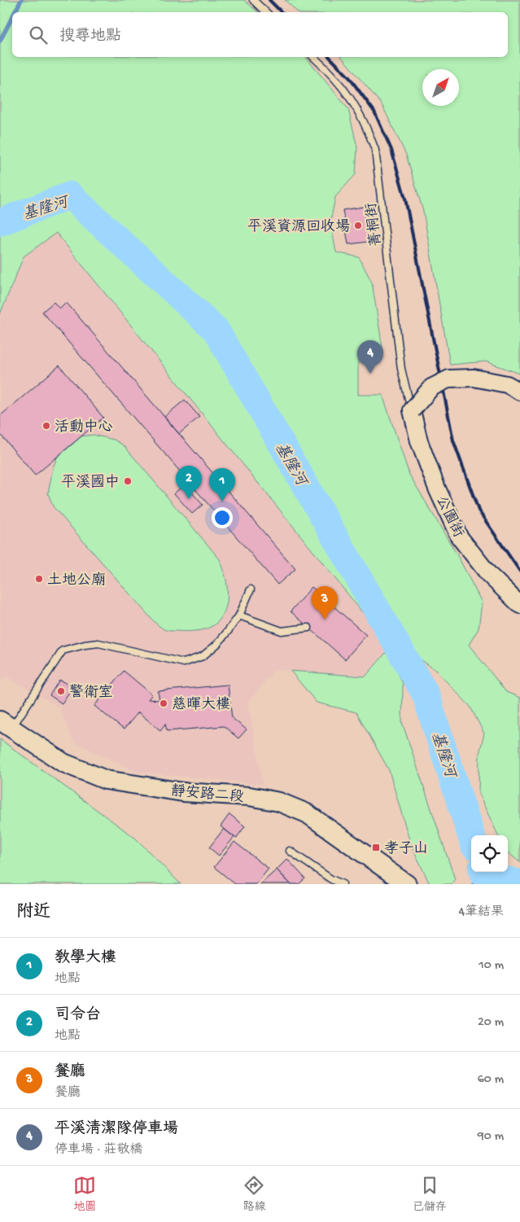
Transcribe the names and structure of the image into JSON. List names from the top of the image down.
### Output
{
  "streets": {
    "main road": ["靜安路二段"],
    "street": ["公園街"],
    "lane": ["菁桐街"]
  },
  "crossings": [
    ["菁桐街", "公園街"]
  ],
  "water": ["基隆河"],
  "places": {
    "other": [
      "平溪資源回收場",
      "活動中心",
      "平溪國中",
      "土地公廟",
      "警衛室",
      "慈暉大樓"
    ],
    "transit": ["孝子山"]
  },
  "north": "top right",
  "page": {
    "search": "搜尋地點",
    "pins": [
      "4",
      "2",
      "1",
      "3"
    ],
    "heading": ["附近", "4筆結果"],
    "list": [
      {
        "mark": "1",
        "name": "教學大樓",
        "note": "地點",
        "value": "10 m"
      },
      {
        "mark": "2",
        "name": "司令台",
        "note": "地點",
        "value": "20 m"
      },
      {
        "mark": "3",
        "name": "餐廳",
        "note": "餐廳",
        "value": "60 m"
      },
      {
        "mark": "4",
        "name": "平溪清潔隊停車場",
        "note": "停車場 · 莊敬橋",
        "value": "90 m"
      }
    ],
    "nav": ["地圖", "路線", "已儲存"]
  }
}
